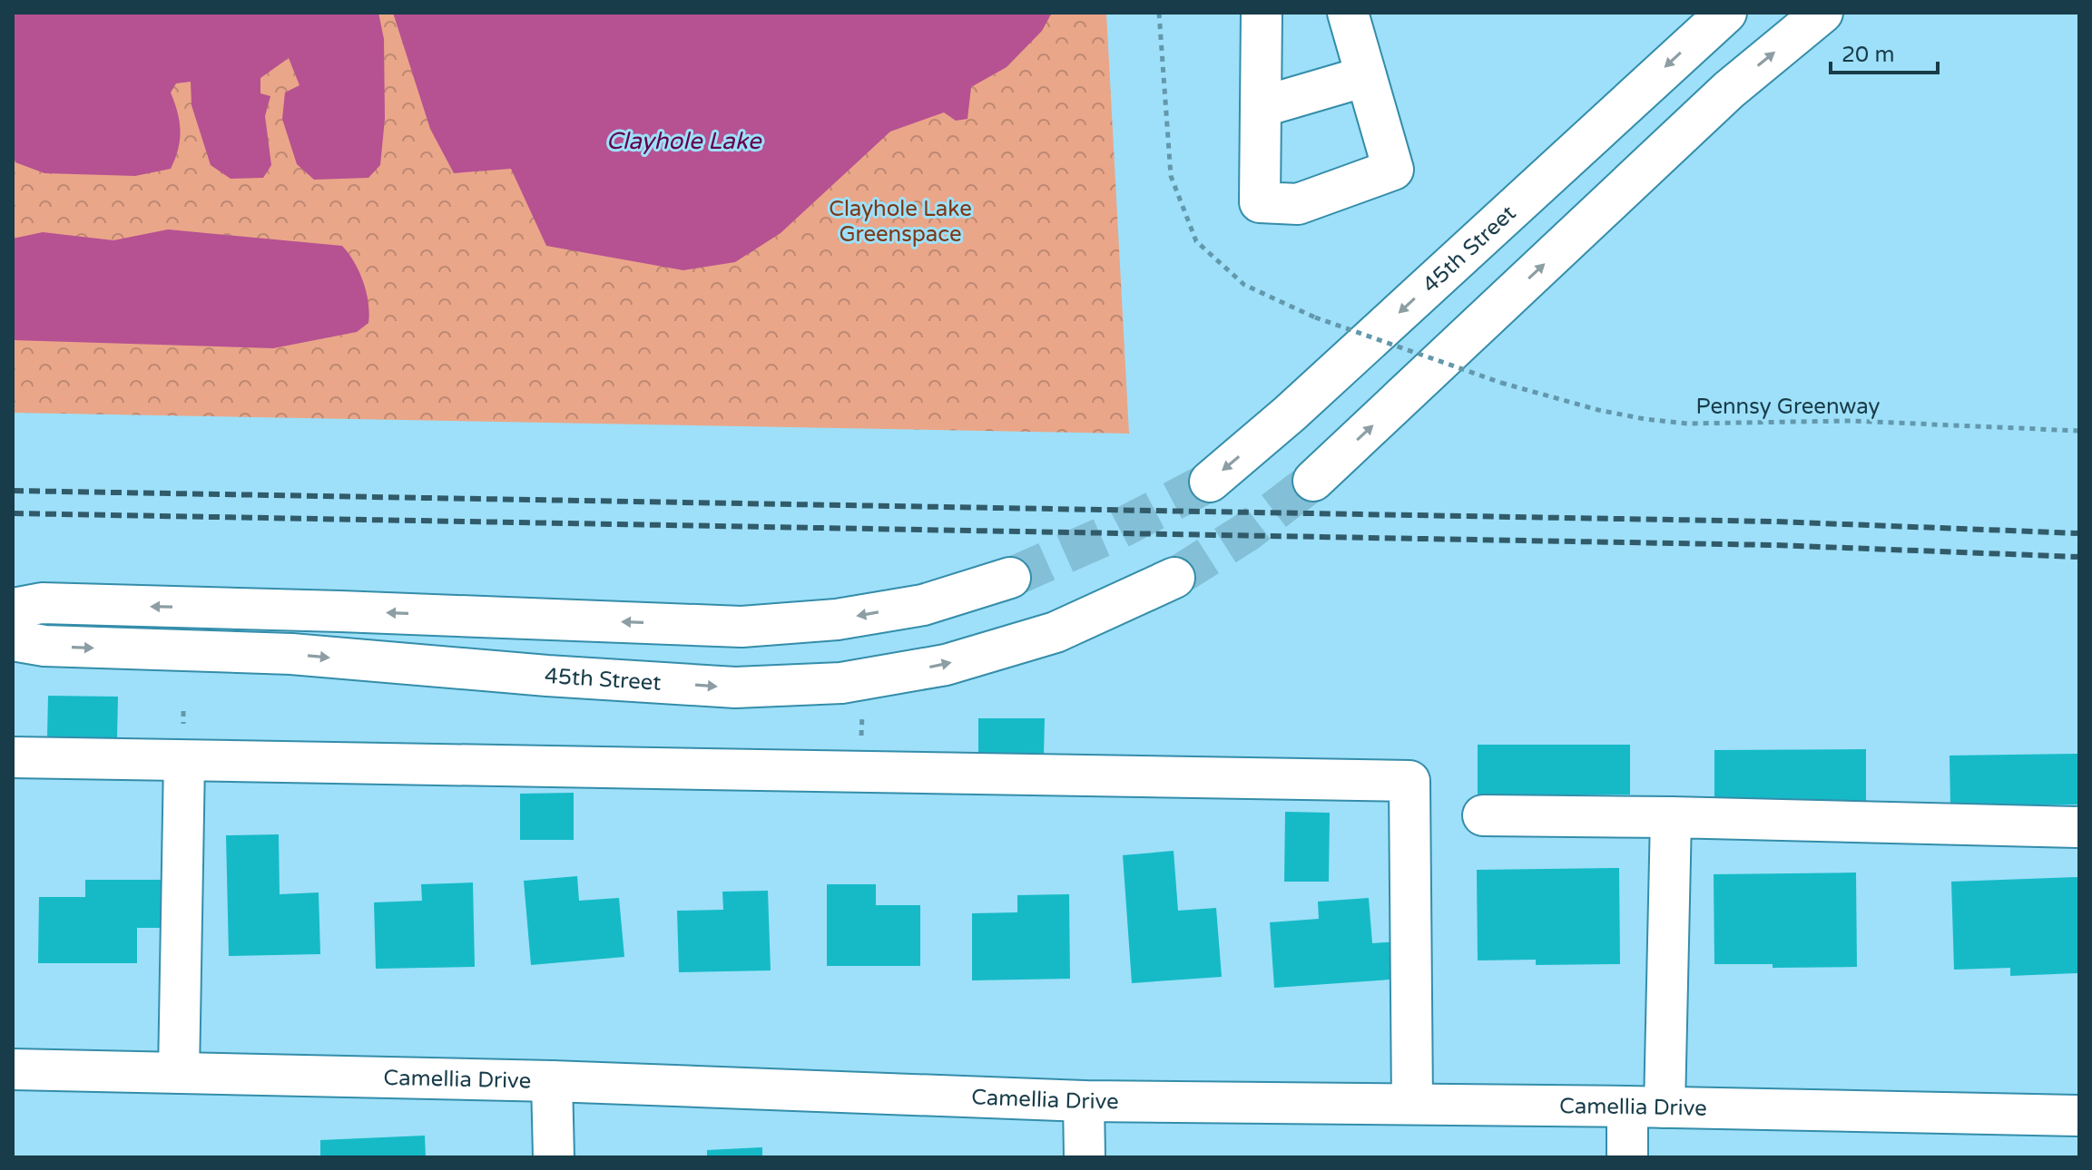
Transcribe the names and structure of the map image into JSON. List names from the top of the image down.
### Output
{
  "streets": {
    "main road": ["45th Street", "Camellia Drive"],
    "path": ["Pennsy Greenway"]
  },
  "water": ["Clayhole Lake"],
  "parks": ["Clayhole Lake Greenspace"],
  "scale_bar": "20 m"
}
